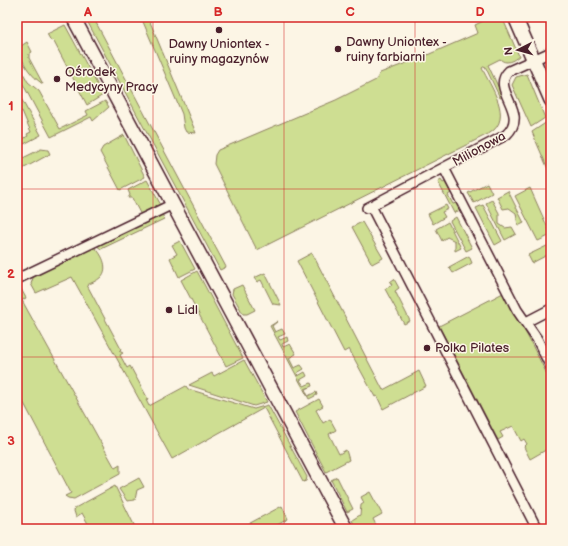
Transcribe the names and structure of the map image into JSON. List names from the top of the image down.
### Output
{
  "streets": {
    "street": ["Milionowa"]
  },
  "places": [
    "Dawny Uniontex - ruiny magazynów",
    "Dawny Uniontex - ruiny farbiarni",
    "Ośrodek Medycyny Pracy",
    "Lidl",
    "Polka Pilates"
  ],
  "north": "left",
  "grid": {
    "columns": [
      "A",
      "B",
      "C",
      "D"
    ],
    "rows": ["1", "2", "3"]
  }
}
